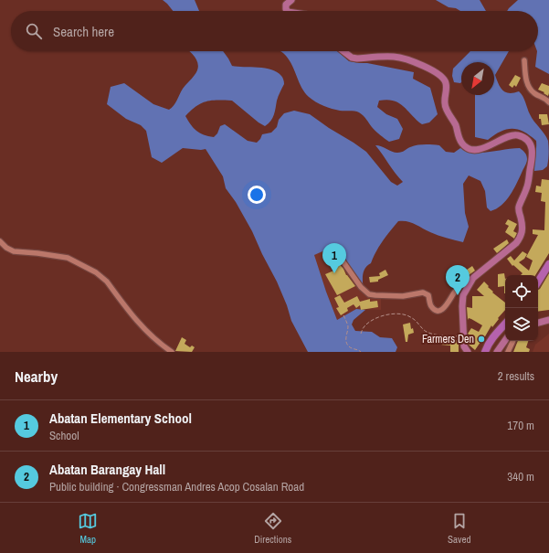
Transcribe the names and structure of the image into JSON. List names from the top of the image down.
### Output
{
  "places": ["Farmers Den"],
  "north": "bottom left",
  "page": {
    "search": "Search here",
    "pins": ["1", "2"],
    "heading": ["Nearby", "2 results"],
    "list": [
      {
        "mark": "1",
        "name": "Abatan Elementary School",
        "note": "School",
        "value": "170 m"
      },
      {
        "mark": "2",
        "name": "Abatan Barangay Hall",
        "note": "Public building · Congressman Andres Acop Cosalan Road",
        "value": "340 m"
      }
    ],
    "nav": ["Map", "Directions", "Saved"]
  }
}
